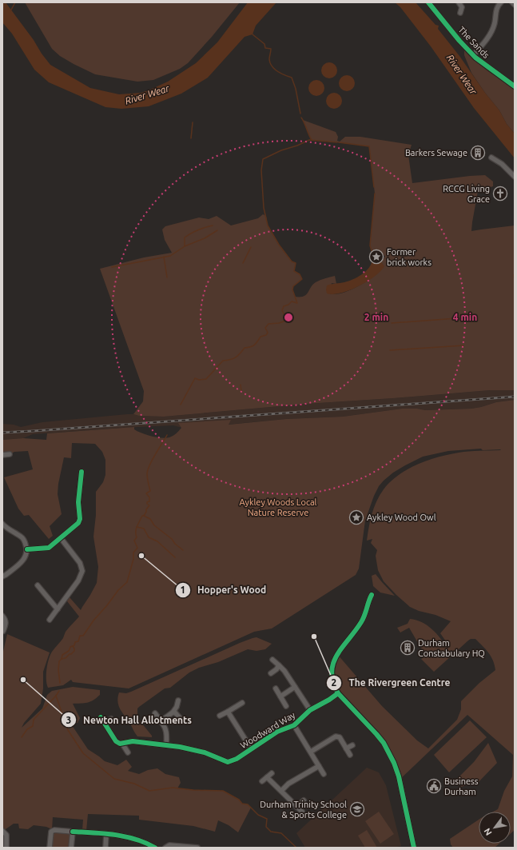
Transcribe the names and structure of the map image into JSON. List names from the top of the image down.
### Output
{
  "streets": {
    "street": ["The Sands", "Woodward Way"]
  },
  "water": ["River Wear"],
  "parks": ["Aykley Woods Local Nature Reserve"],
  "places": {
    "building": ["Barkers Sewage", "Durham Constabulary HQ"],
    "church": ["RCCG Living Grace"],
    "place": ["Former brick works", "Aykley Wood Owl"],
    "other": ["Hopper's Wood", "The Rivergreen Centre", "Newton Hall Allotments"],
    "public building": ["Business Durham"],
    "school or university": ["Durham Trinity School & Sports College"]
  },
  "north": "bottom left",
  "rings": ["2 min", "4 min"]
}
